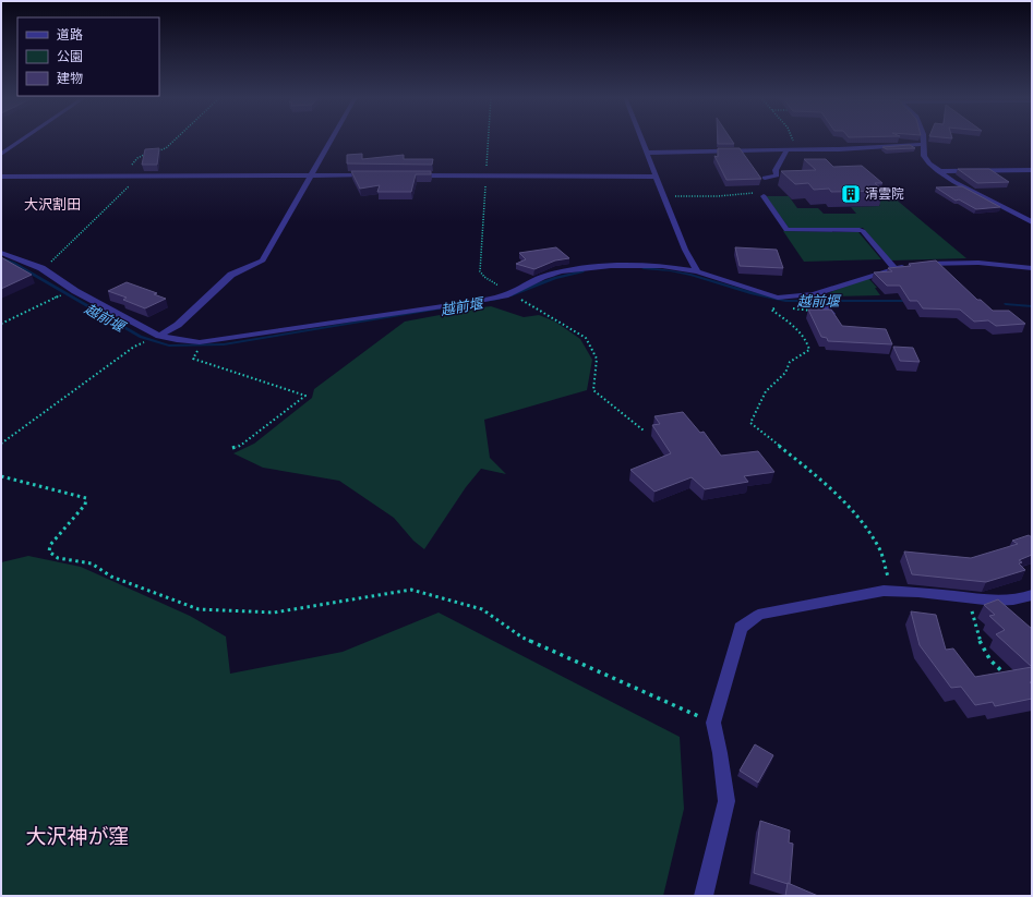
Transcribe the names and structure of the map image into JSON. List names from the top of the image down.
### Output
{
  "districts": ["大沢割田", "大沢神が窪"],
  "water": ["越前堰"],
  "places": {
    "building": ["清雲院"]
  },
  "legend": ["道路", "公園", "建物"]
}
